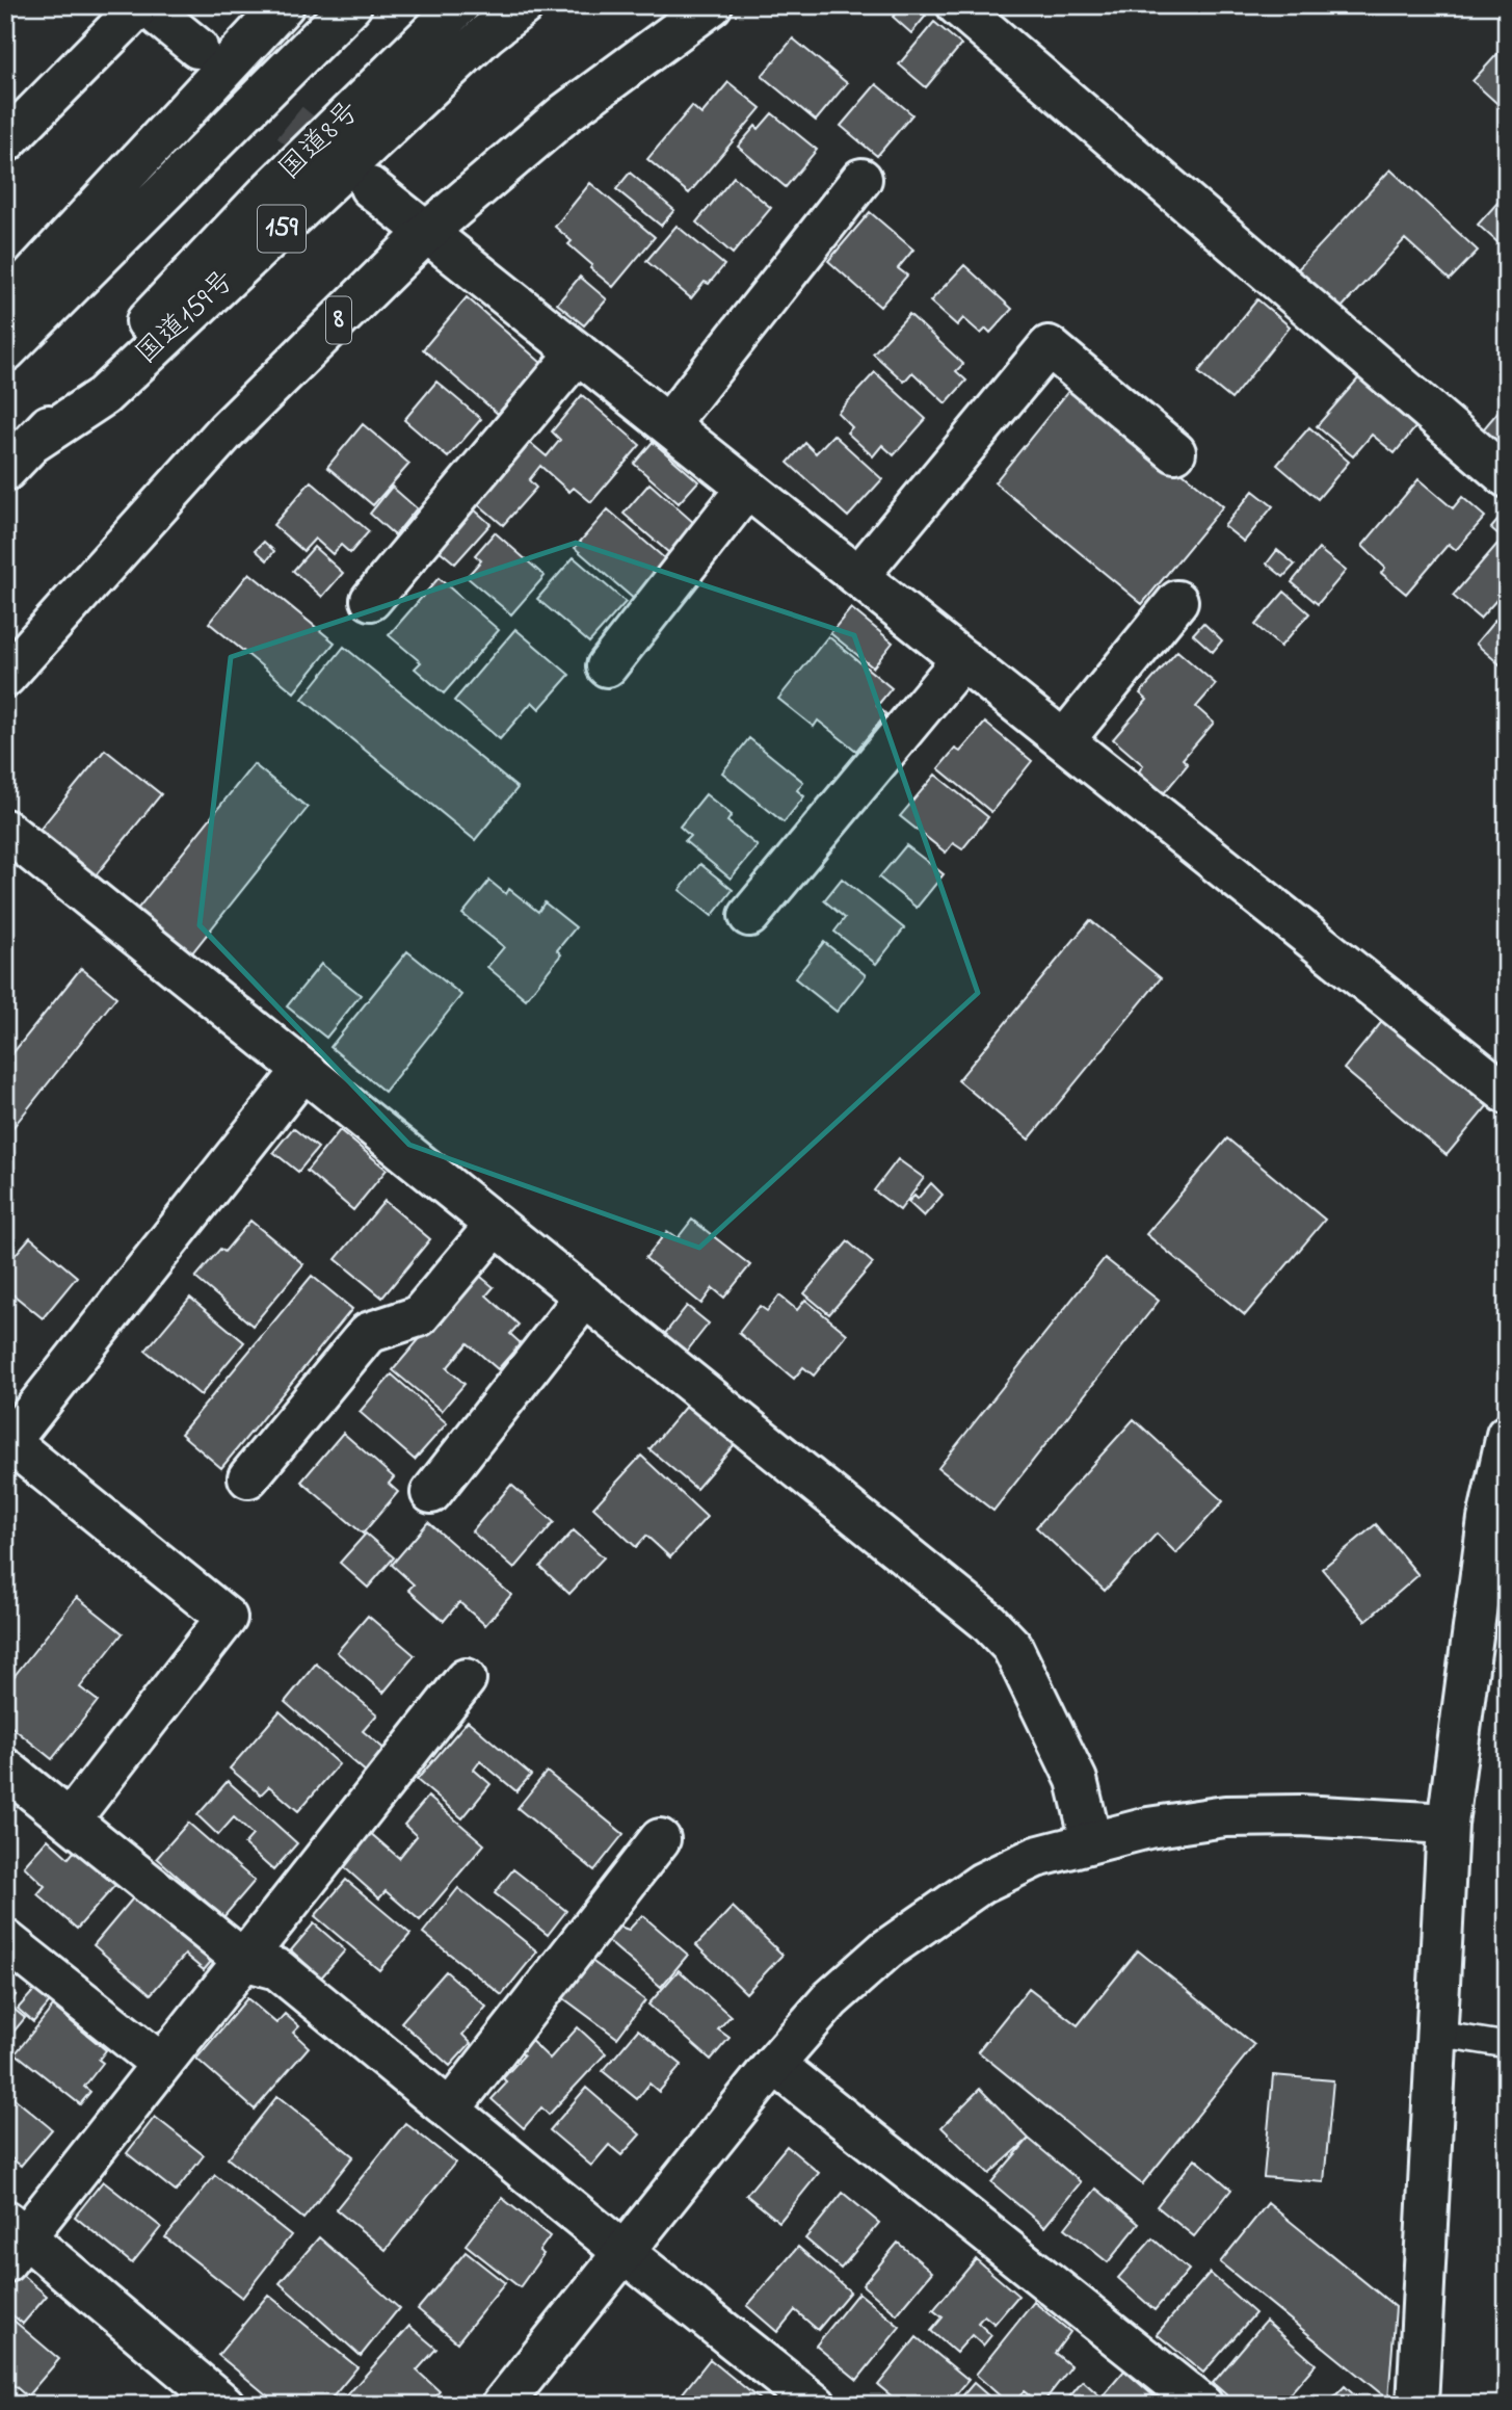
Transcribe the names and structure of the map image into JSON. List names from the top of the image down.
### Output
{
  "streets": {
    "main road": [
      "国道8号",
      "159",
      "国道159号",
      "8"
    ]
  },
  "crossings": [
    ["国道8号", "国道159号"]
  ]
}
